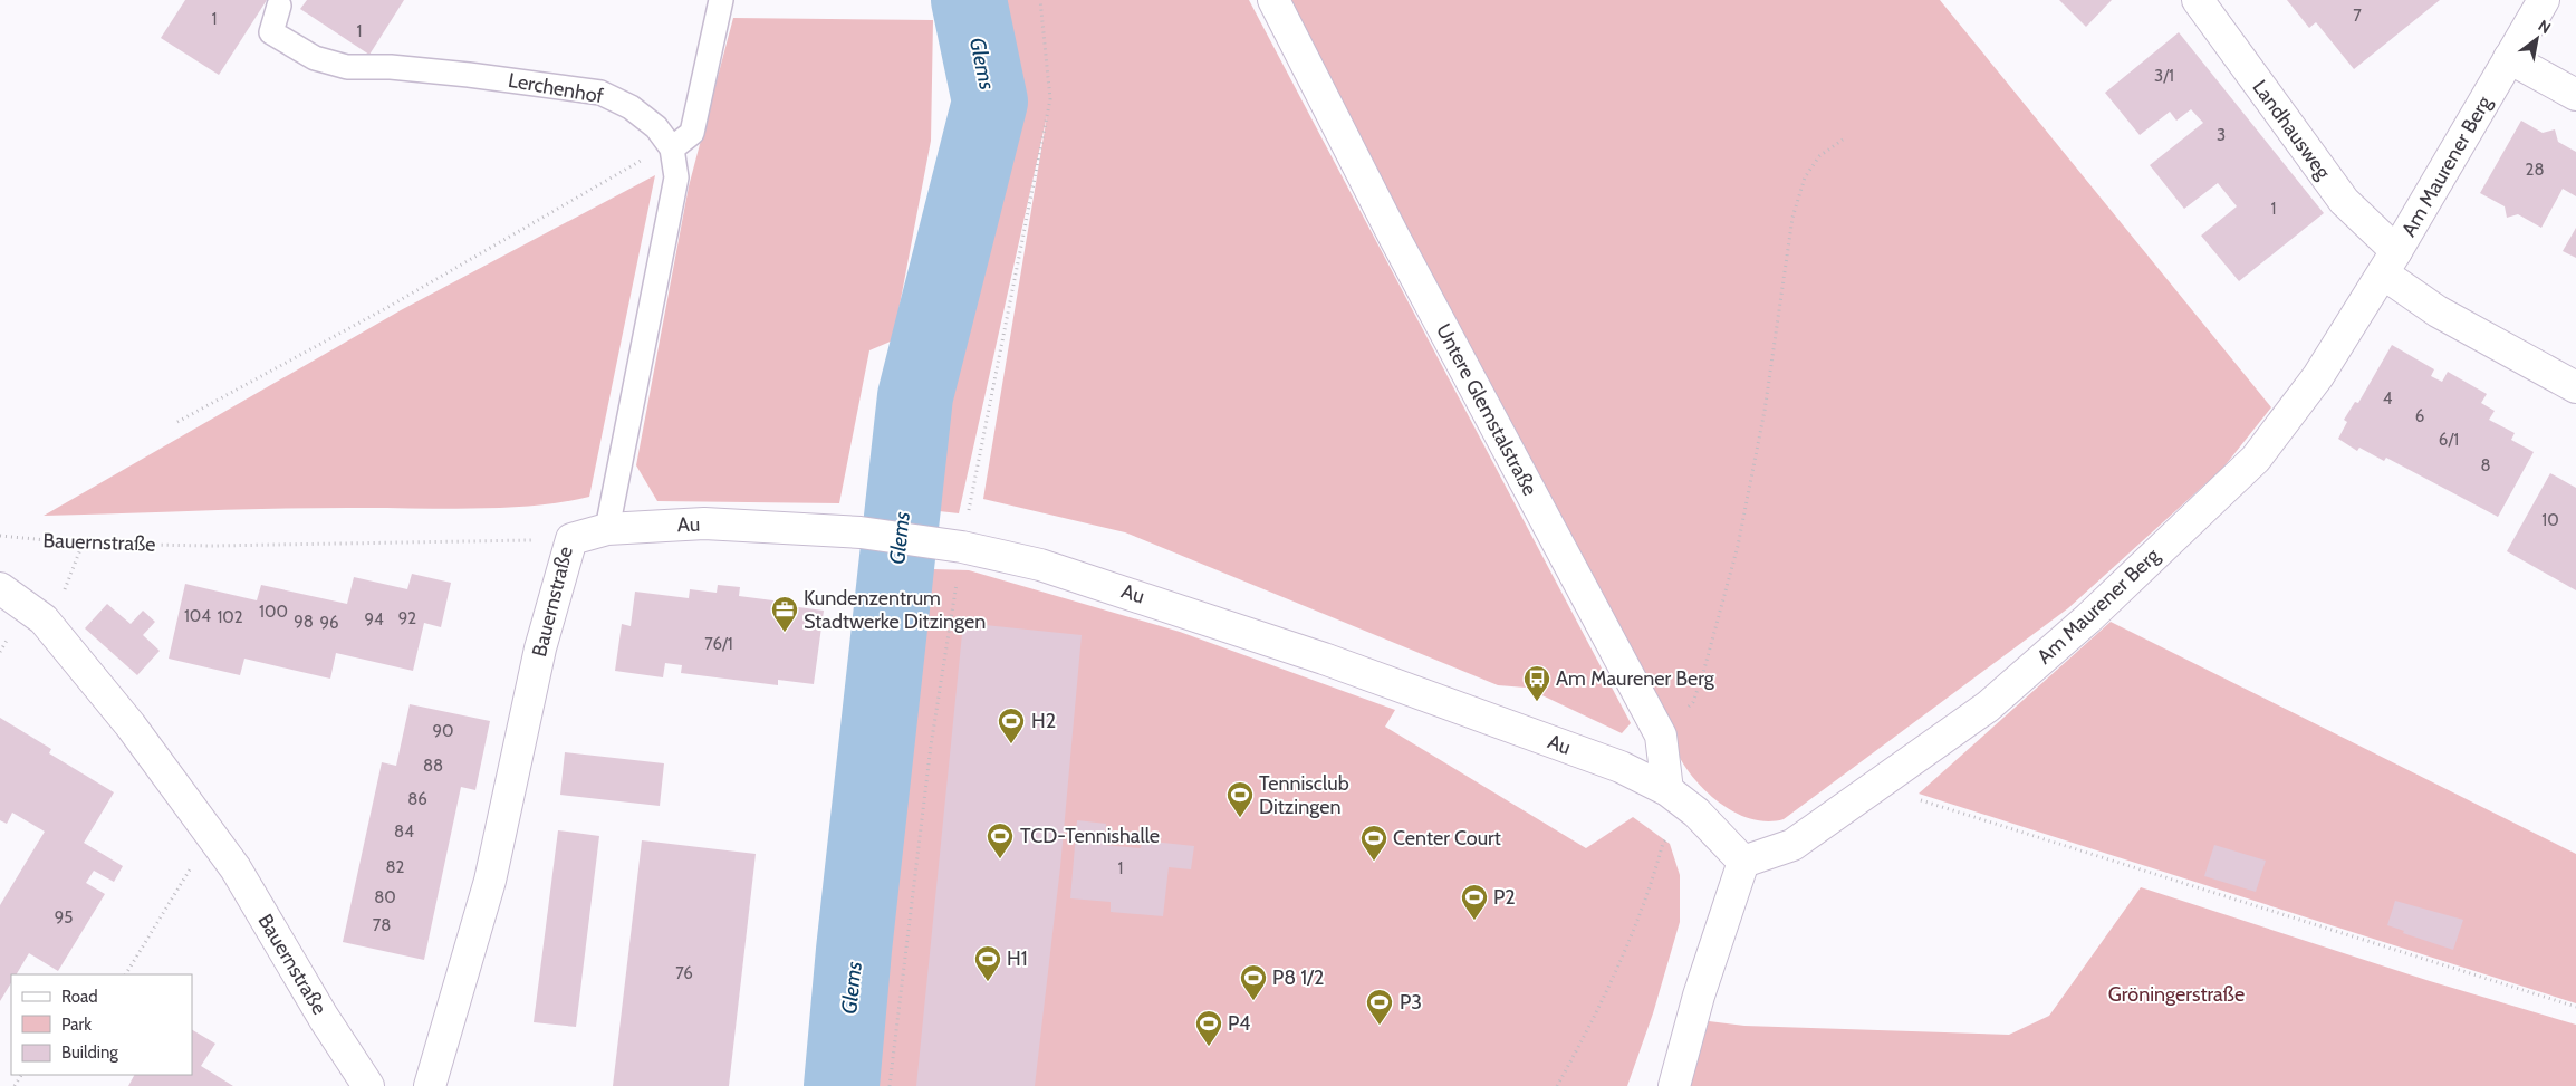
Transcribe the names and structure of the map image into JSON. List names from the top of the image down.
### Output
{
  "streets": {
    "street": [
      "Landhausweg",
      "Am Maurener Berg",
      "Untere Glemstalstraße",
      "Au",
      "Bauernstraße"
    ],
    "lane": ["Lerchenhof"]
  },
  "crossings": [
    ["Lerchenhof", "Au"],
    ["Landhausweg", "Am Maurener Berg"],
    ["Untere Glemstalstraße", "Au"],
    ["Au", "Bauernstraße"]
  ],
  "water": ["Glems"],
  "parks": ["Gröningerstraße"],
  "places": {
    "office": ["Kundenzentrum Stadtwerke Ditzingen"],
    "bus stop": ["Am Maurener Berg"],
    "sports": [
      "H2",
      "Tennisclub Ditzingen",
      "TCD-Tennishalle",
      "Center Court",
      "P2",
      "H1",
      "P8 1/2",
      "P3",
      "P4"
    ]
  },
  "house_numbers": [
    "7",
    "1",
    "1",
    "3/1",
    "3",
    "28",
    "1",
    "4",
    "6",
    "6/1",
    "8",
    "10",
    "100",
    "104",
    "102",
    "92",
    "94",
    "98",
    "96",
    "76/1",
    "90",
    "88",
    "86",
    "84",
    "82",
    "1",
    "80",
    "95",
    "78",
    "76"
  ],
  "legend": ["Road", "Park", "Building"],
  "north": "top right"
}
